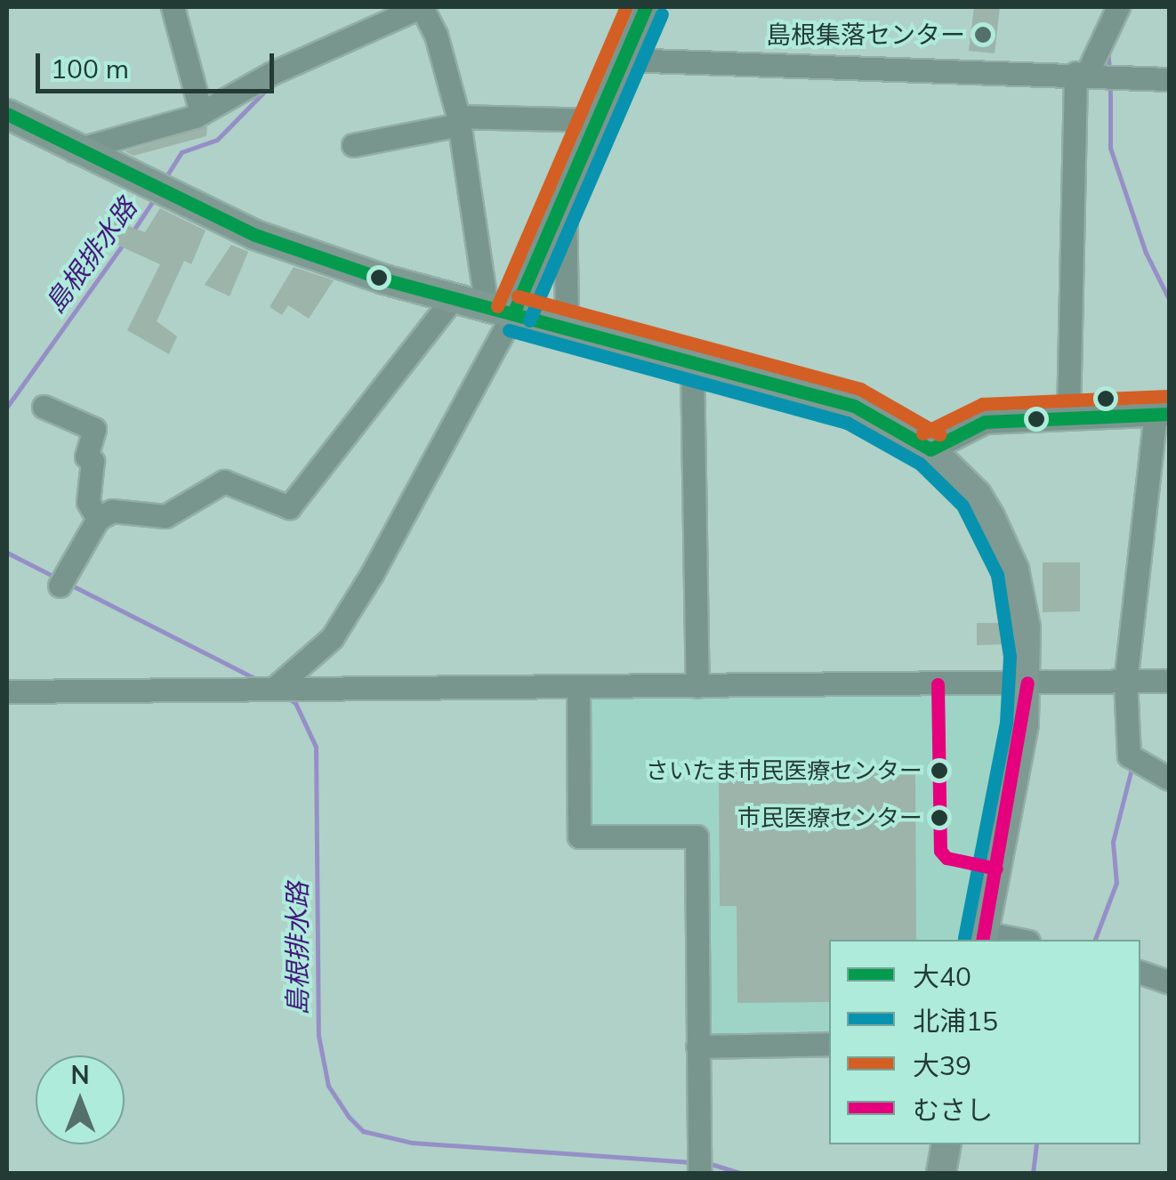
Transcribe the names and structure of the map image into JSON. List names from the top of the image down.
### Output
{
  "water": ["島根排水路"],
  "places": ["島根集落センター", "さいたま市民医療センター", "市民医療センター"],
  "lines": [
    "transit line 大40",
    "transit line 大39",
    "transit line 北浦15",
    "transit line むさし"
  ],
  "legend": [
    "大40",
    "北浦15",
    "大39",
    "むさし"
  ],
  "scale_bar": "100 m",
  "north": "top"
}
